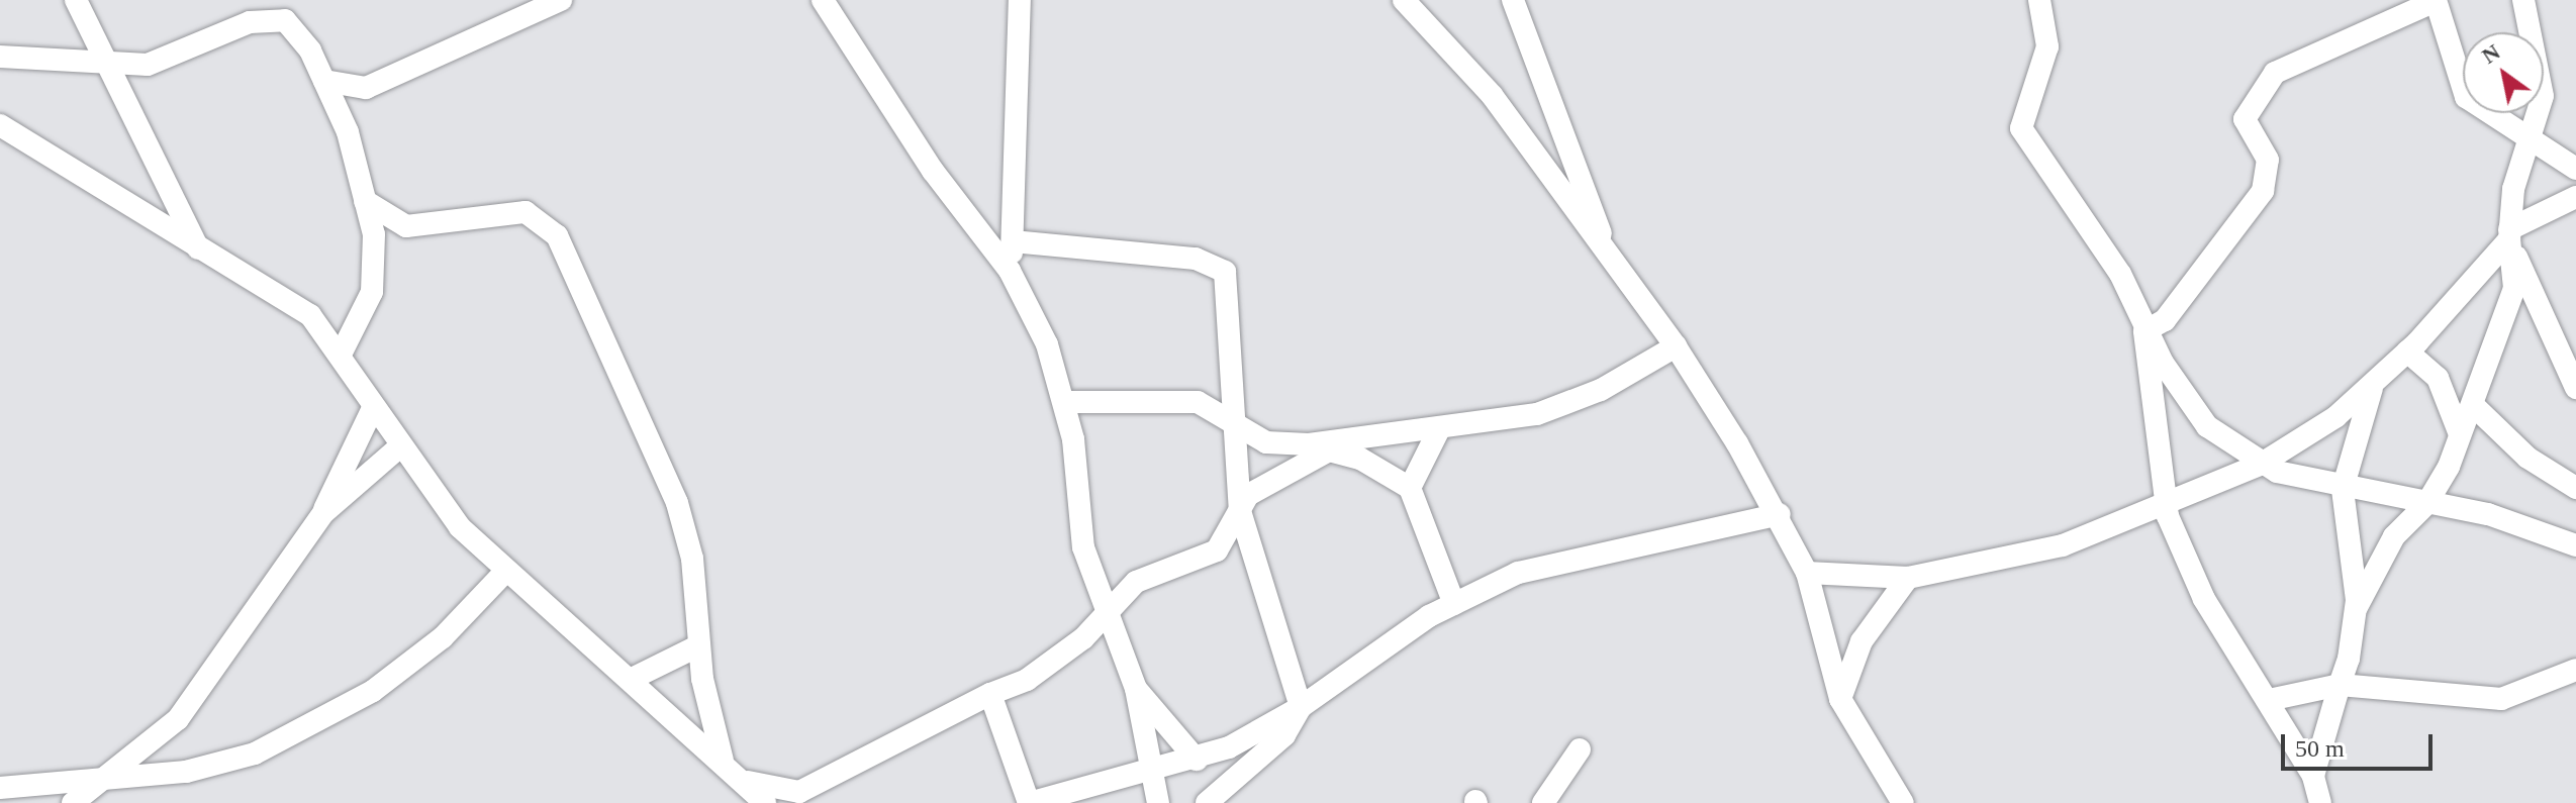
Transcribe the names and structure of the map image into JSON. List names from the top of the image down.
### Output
{
  "scale_bar": "50 m",
  "north": "top left"
}
